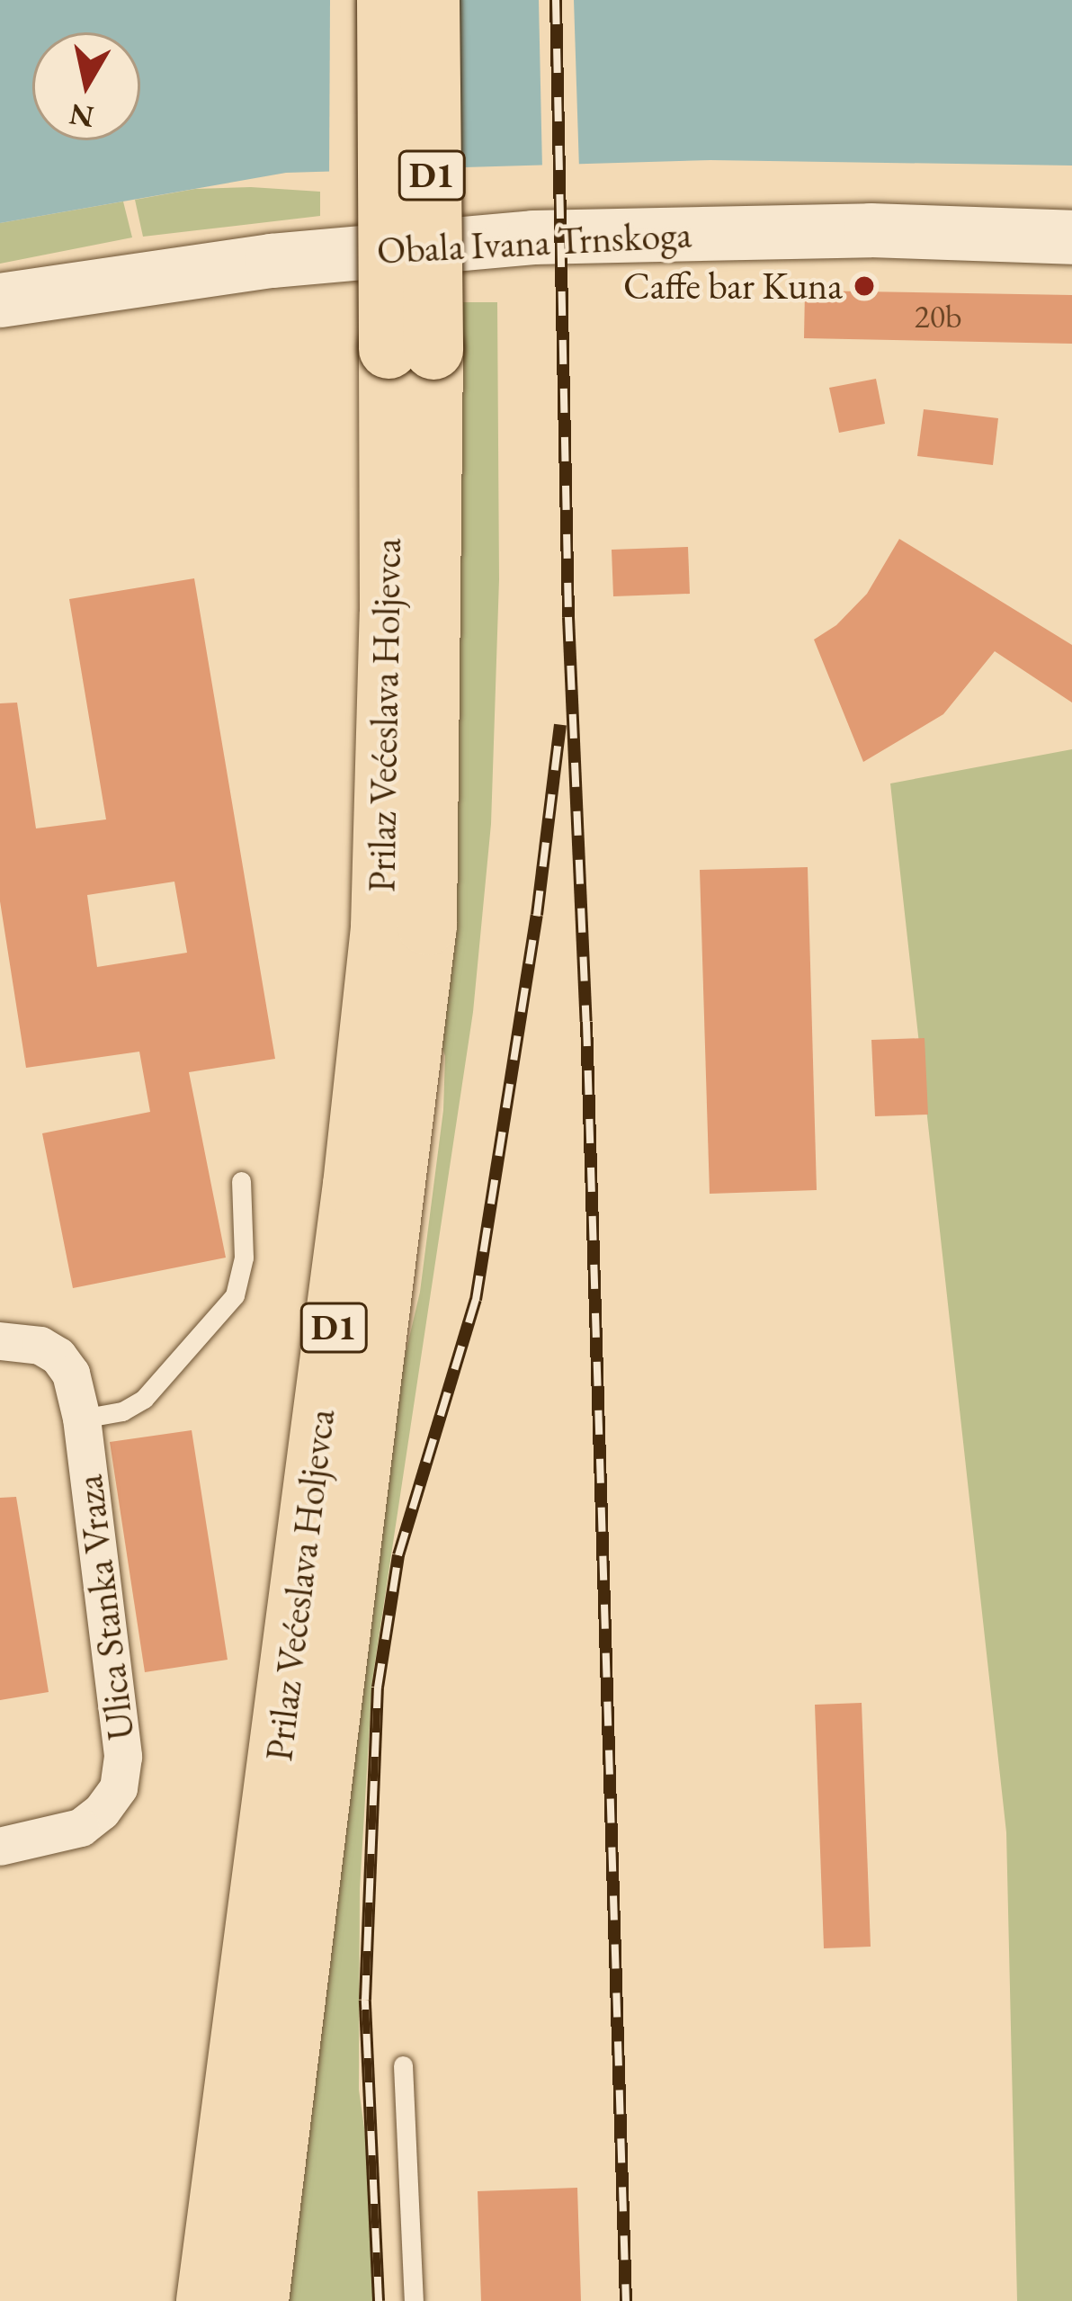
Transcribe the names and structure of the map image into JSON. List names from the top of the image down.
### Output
{
  "streets": {
    "highway": ["D1", "Prilaz Većeslava Holjevca"],
    "street": ["Obala Ivana Trnskoga", "Ulica Stanka Vraza"]
  },
  "crossings": [
    ["D1", "Prilaz Većeslava Holjevca"]
  ],
  "places": ["Caffe bar Kuna"],
  "house_numbers": ["20b"],
  "north": "bottom"
}
